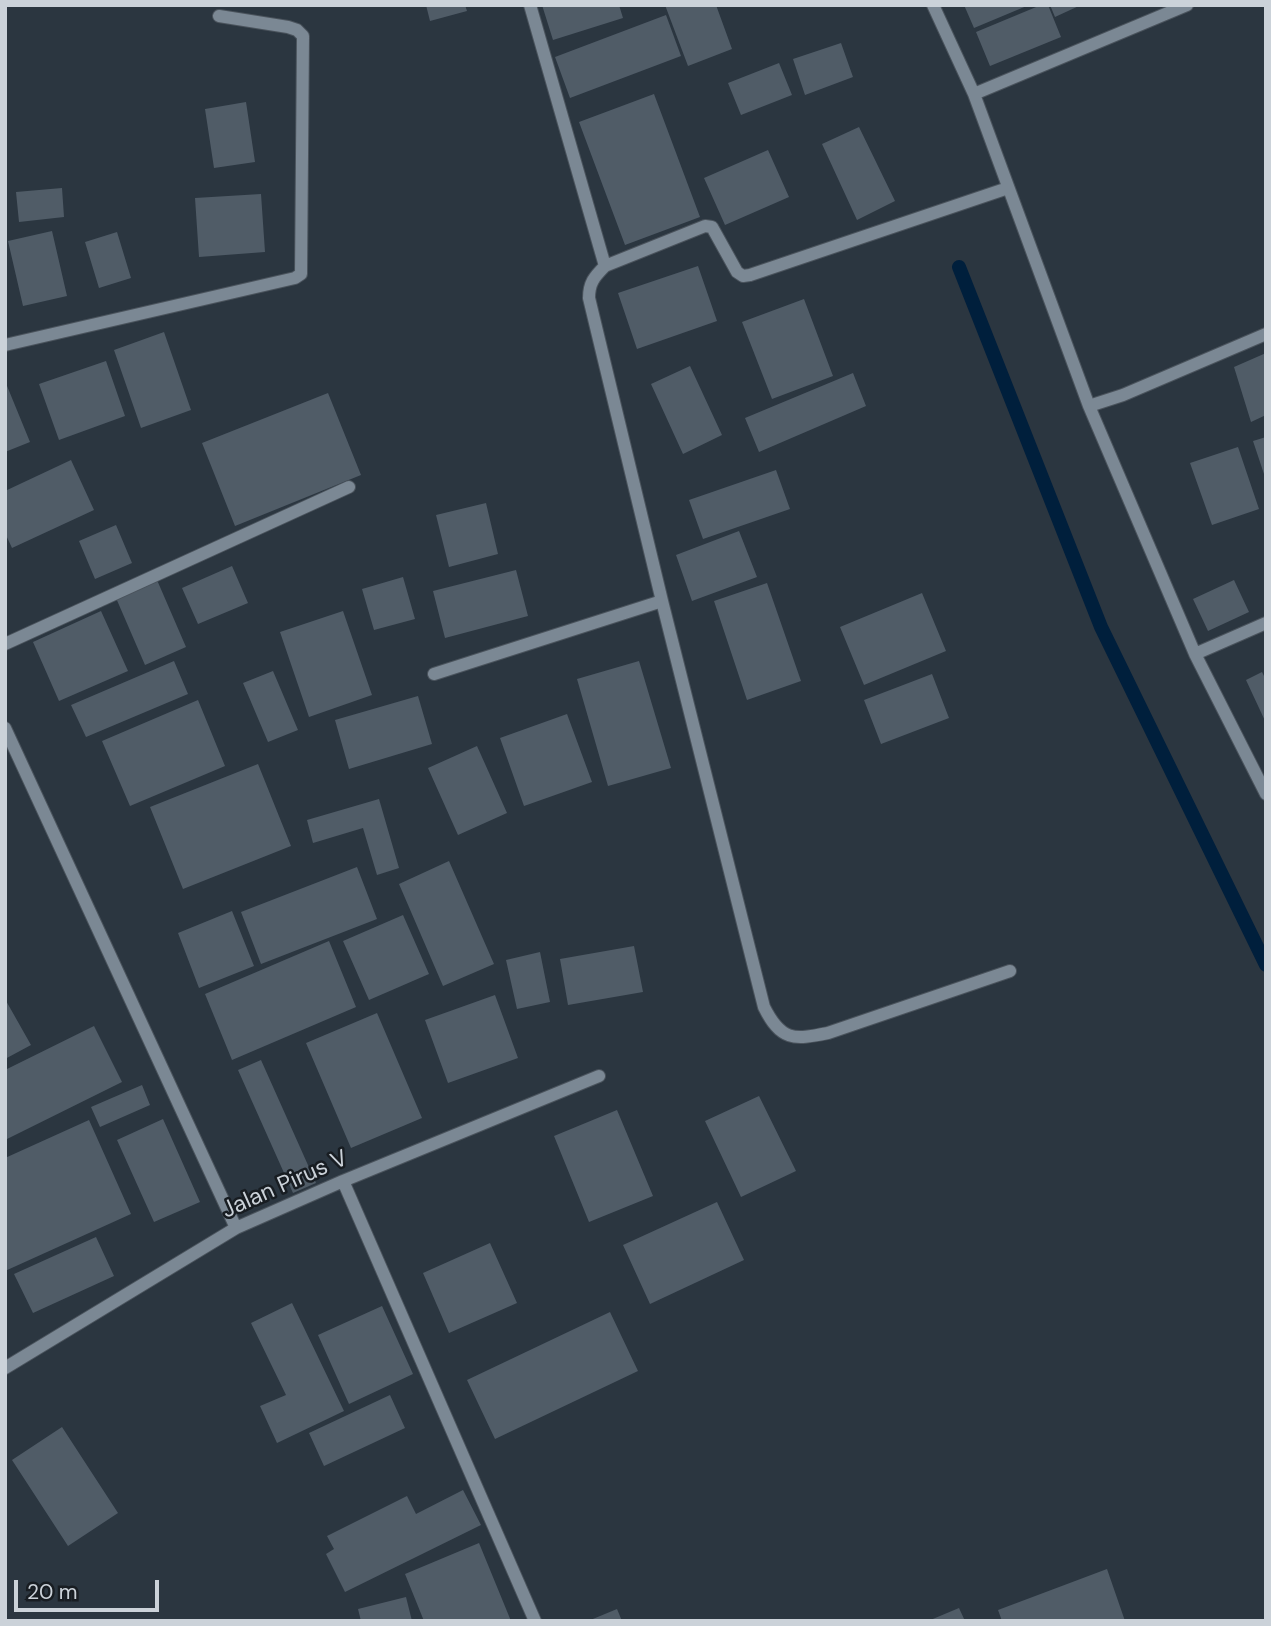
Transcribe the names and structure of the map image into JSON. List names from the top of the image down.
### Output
{
  "streets": {
    "street": ["Jalan Pirus V"]
  },
  "scale_bar": "20 m"
}
